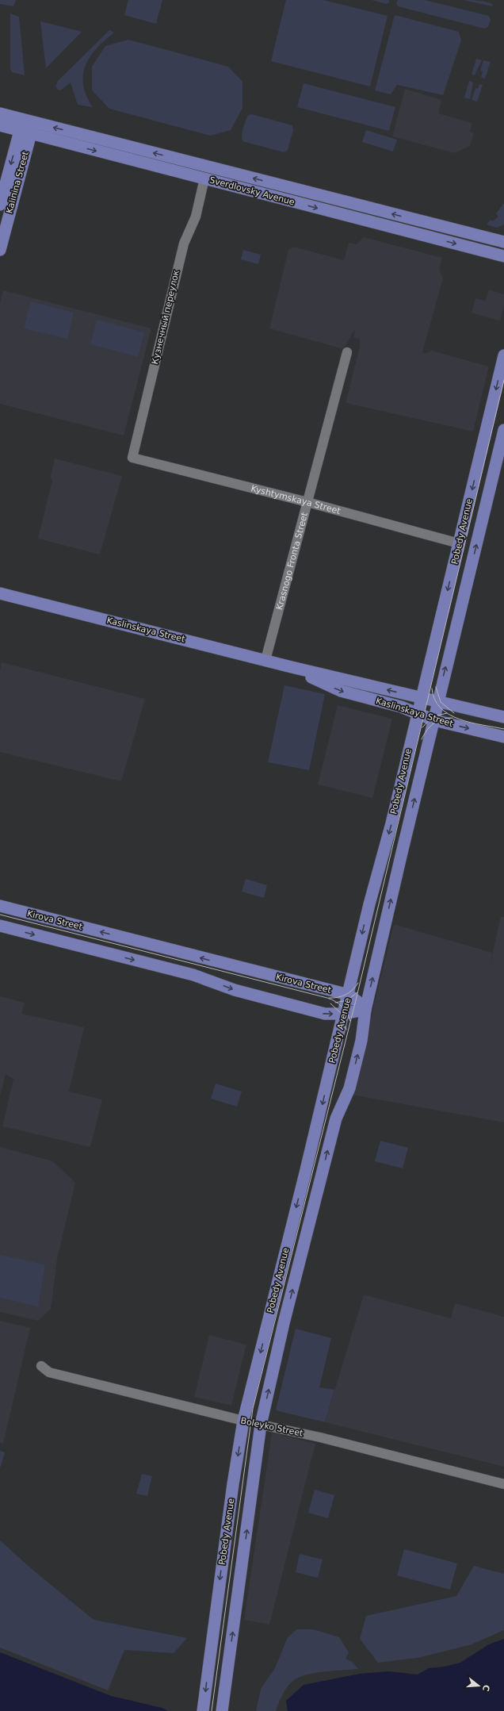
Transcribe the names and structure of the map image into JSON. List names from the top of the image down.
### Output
{
  "streets": {
    "main road": [
      "Kalinina Street",
      "Sverdlovsky Avenue",
      "Pobedy Avenue",
      "Kaslinskaya Street",
      "Kirova Street",
      "Boleyko Street"
    ],
    "street": ["Кузнечный переулок", "Kyshtymskaya Street", "Krasnogo Fronta Street"]
  },
  "crossings": [
    ["Kalinina Street", "Sverdlovsky Avenue"],
    ["Sverdlovsky Avenue", "Кузнечный переулок"],
    ["Кузнечный переулок", "Kyshtymskaya Street"],
    ["Kyshtymskaya Street", "Pobedy Avenue"],
    ["Kyshtymskaya Street", "Krasnogo Fronta Street"],
    ["Pobedy Avenue", "Kaslinskaya Street"],
    ["Pobedy Avenue", "Kirova Street"],
    ["Pobedy Avenue", "Boleyko Street"],
    ["Krasnogo Fronta Street", "Kaslinskaya Street"]
  ],
  "north": "right"
}
